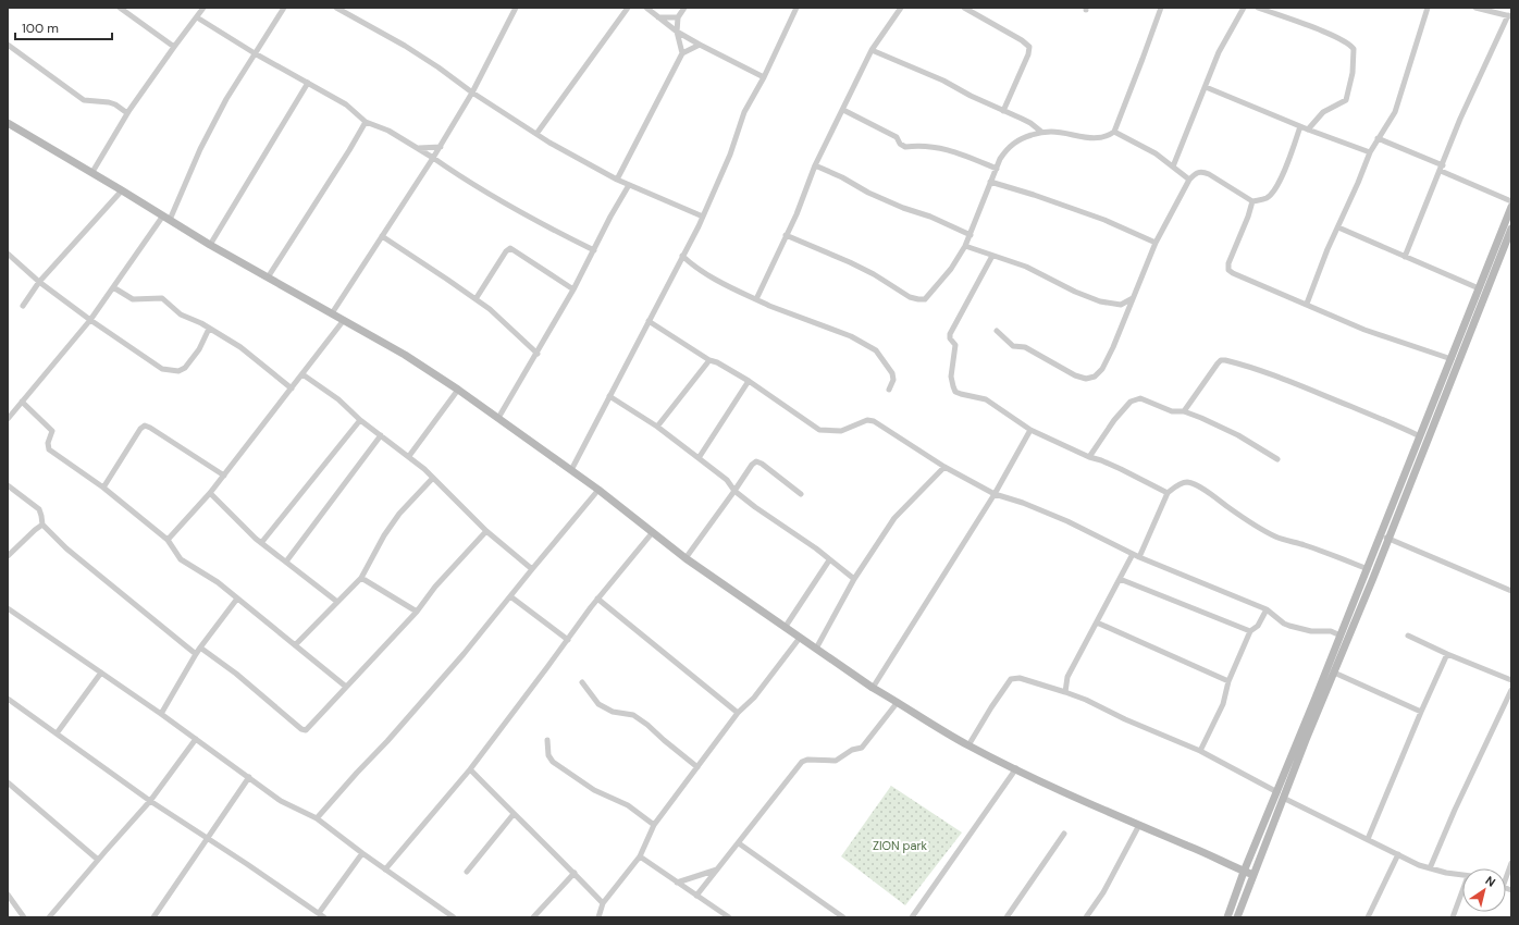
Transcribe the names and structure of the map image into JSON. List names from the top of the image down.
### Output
{
  "parks": ["ZION park"],
  "scale_bar": "100 m",
  "north": "top right"
}
